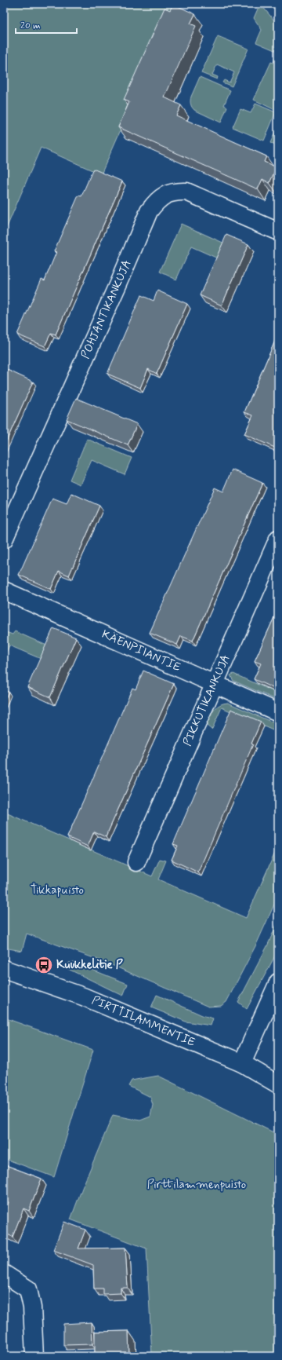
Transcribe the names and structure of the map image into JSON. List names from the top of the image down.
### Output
{
  "streets": {
    "street": [
      "POHJANTIKANKUJA",
      "KÄENPIIANTIE",
      "PIKKUTIKANKUJA",
      "PIRTTILAMMENTIE"
    ]
  },
  "crossings": [
    ["KÄENPIIANTIE", "PIKKUTIKANKUJA"]
  ],
  "parks": ["Tikkapuisto", "Pirttilammenpuisto"],
  "places": {
    "bus stop": ["Kuukkelitie P"]
  },
  "scale_bar": "20 m"
}
